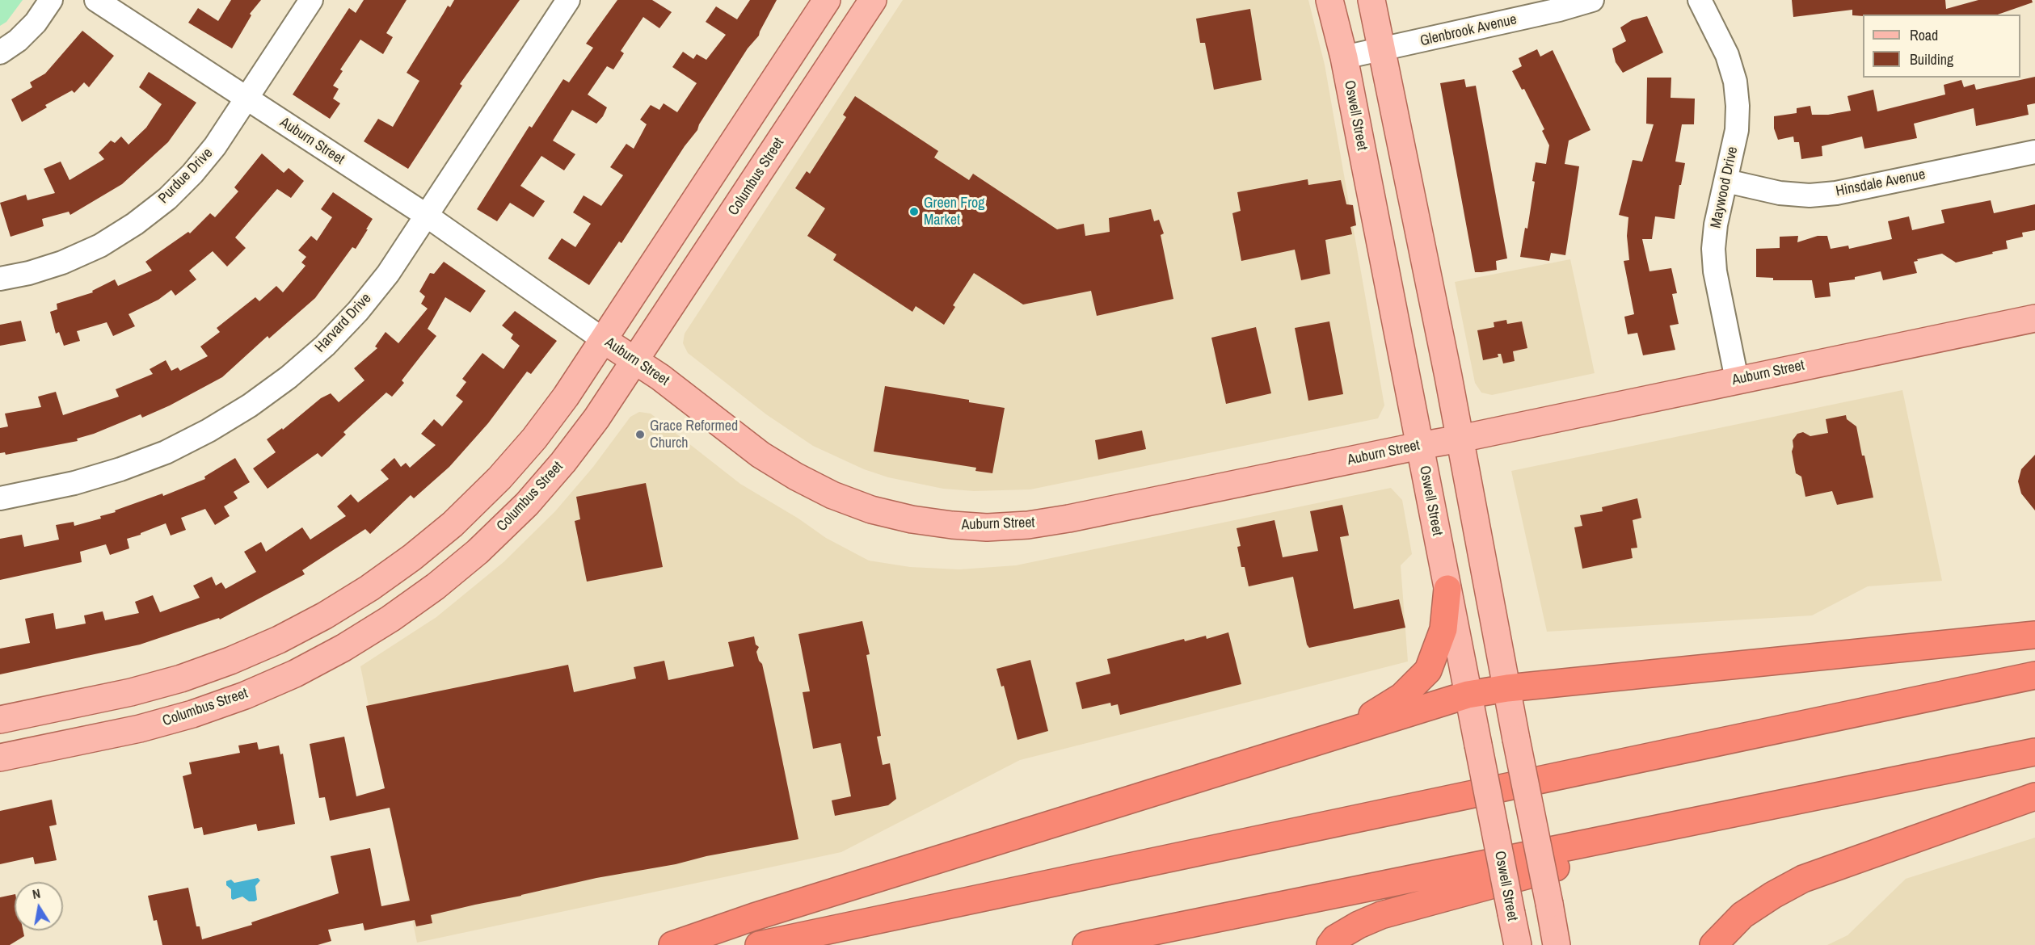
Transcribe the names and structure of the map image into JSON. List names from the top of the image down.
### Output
{
  "streets": {
    "main road": ["Oswell Street", "Auburn Street", "Columbus Street"],
    "street": [
      "Glenbrook Avenue",
      "Purdue Drive",
      "Hinsdale Avenue",
      "Maywood Drive",
      "Harvard Drive"
    ]
  },
  "crossings": [
    ["Glenbrook Avenue", "Oswell Street"],
    ["Oswell Street", "Auburn Street"],
    ["Auburn Street", "Purdue Drive"],
    ["Auburn Street", "Columbus Street"],
    ["Auburn Street", "Maywood Drive"],
    ["Auburn Street", "Harvard Drive"],
    ["Hinsdale Avenue", "Maywood Drive"]
  ],
  "places": ["Green Frog Market", "Grace Reformed Church"],
  "legend": ["Road", "Building"],
  "north": "top"
}
